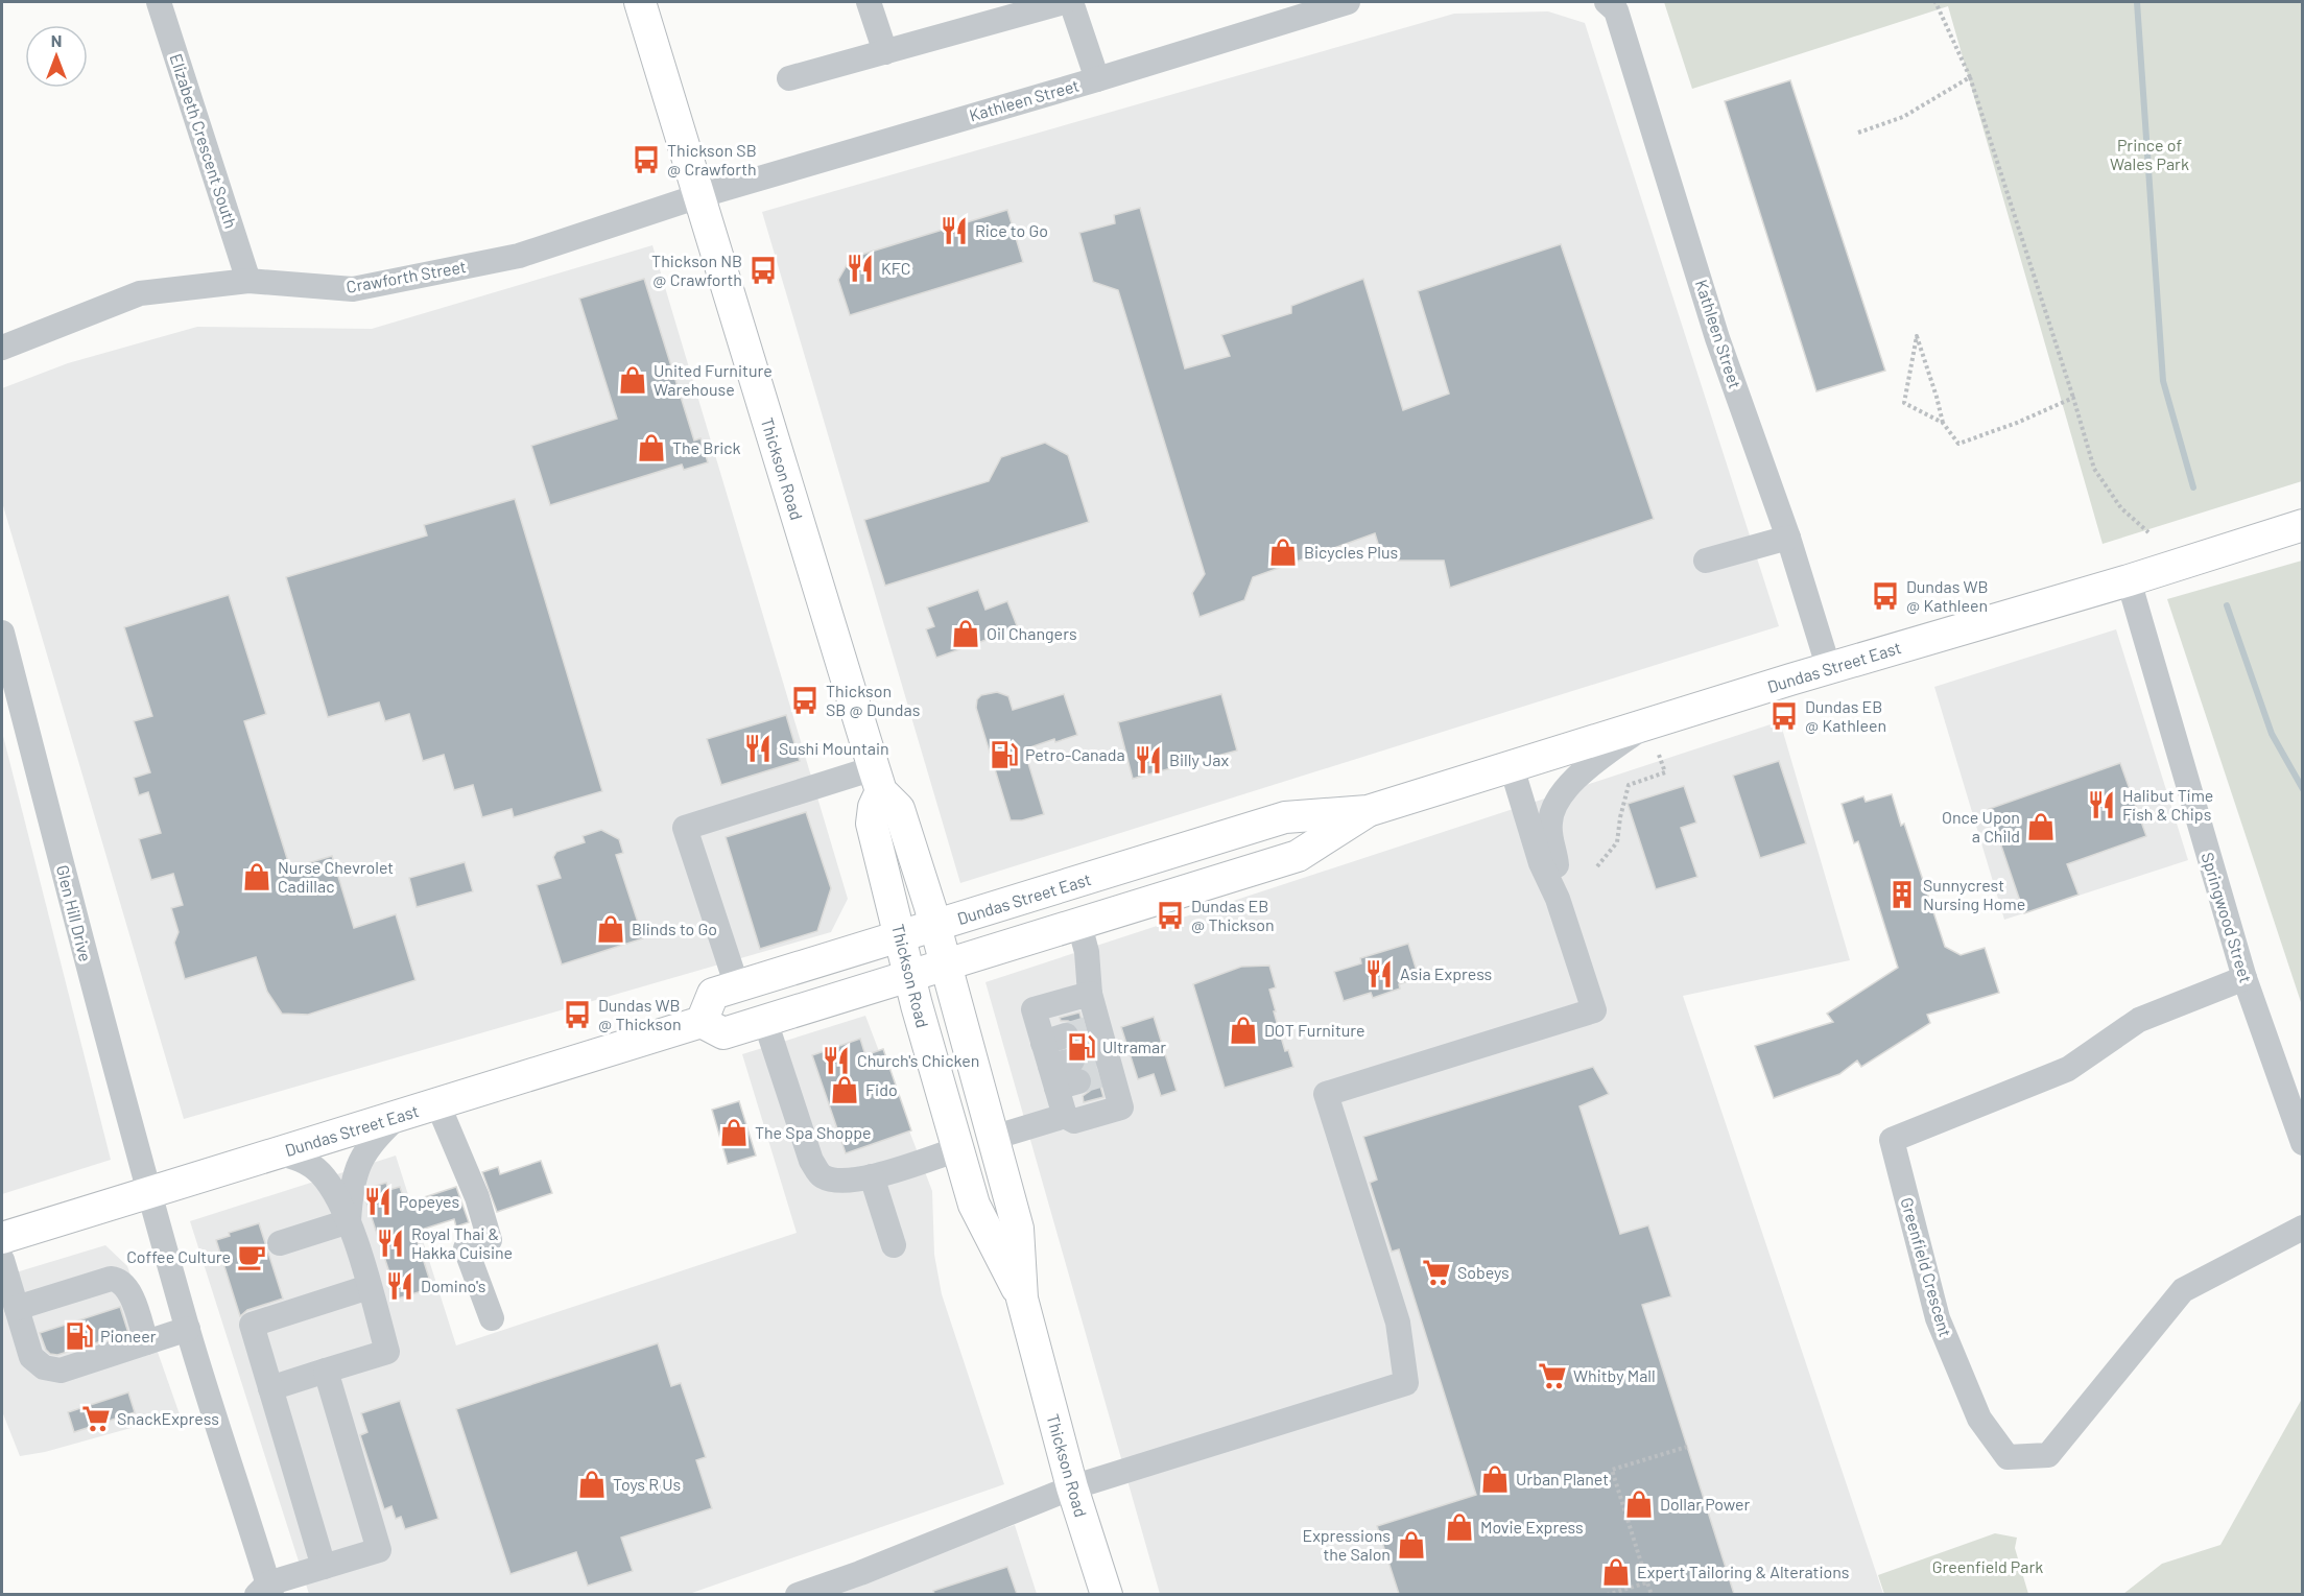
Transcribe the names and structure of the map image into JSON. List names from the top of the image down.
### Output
{
  "streets": {
    "main road": ["Thickson Road", "Dundas Street East"],
    "street": [
      "Kathleen Street",
      "Elizabeth Crescent South",
      "Crawforth Street",
      "Glen Hill Drive",
      "Springwood Street",
      "Greenfield Crescent"
    ]
  },
  "crossings": [
    ["Kathleen Street", "Crawforth Street"],
    ["Kathleen Street", "Thickson Road"],
    ["Kathleen Street", "Dundas Street East"],
    ["Elizabeth Crescent South", "Crawforth Street"],
    ["Crawforth Street", "Thickson Road"],
    ["Thickson Road", "Dundas Street East"],
    ["Dundas Street East", "Glen Hill Drive"],
    ["Dundas Street East", "Springwood Street"],
    ["Springwood Street", "Greenfield Crescent"]
  ],
  "parks": ["Prince of Wales Park", "Greenfield Park"],
  "places": {
    "bus stop": [
      "Thickson SB @ Crawforth",
      "Thickson NB @ Crawforth",
      "Dundas WB @ Kathleen",
      "Thickson SB @ Dundas",
      "Dundas EB @ Kathleen",
      "Dundas EB @ Thickson",
      "Dundas WB @ Thickson"
    ],
    "restaurant": [
      "Rice to Go",
      "KFC",
      "Sushi Mountain",
      "Billy Jax",
      "Halibut Time Fish & Chips",
      "Asia Express",
      "Church's Chicken",
      "Popeyes",
      "Royal Thai & Hakka Cuisine",
      "Domino's"
    ],
    "shop": [
      "United Furniture Warehouse",
      "The Brick",
      "Bicycles Plus",
      "Oil Changers",
      "Once Upon a Child",
      "Nurse Chevrolet Cadillac",
      "Blinds to Go",
      "DOT Furniture",
      "Fido",
      "The Spa Shoppe",
      "Urban Planet",
      "Toys R Us",
      "Dollar Power",
      "Movie Express",
      "Expressions the Salon",
      "Expert Tailoring & Alterations"
    ],
    "fuel station": ["Petro-Canada", "Ultramar", "Pioneer"],
    "building": ["Sunnycrest Nursing Home"],
    "cafe": ["Coffee Culture"],
    "supermarket": ["Sobeys", "Whitby Mall", "SnackExpress"]
  },
  "north": "top"
}
